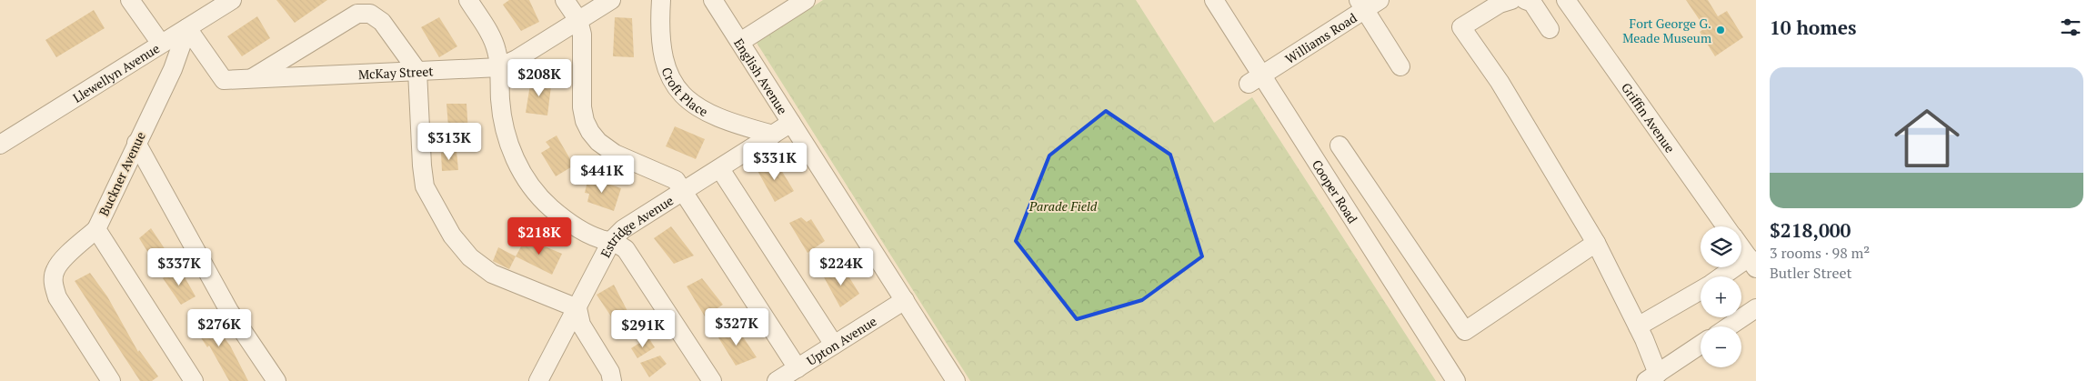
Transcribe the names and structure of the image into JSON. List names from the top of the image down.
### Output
{
  "streets": {
    "street": [
      "Williams Road",
      "McKay Street",
      "Llewellyn Avenue",
      "English Avenue",
      "Croft Place",
      "Griffin Avenue",
      "Buckner Avenue",
      "Cooper Road",
      "Estridge Avenue",
      "Upton Avenue"
    ]
  },
  "crossings": [
    ["Williams Road", "Cooper Road"],
    ["McKay Street", "Llewellyn Avenue"],
    ["McKay Street", "Buckner Avenue"],
    ["Llewellyn Avenue", "Buckner Avenue"],
    ["English Avenue", "Estridge Avenue"],
    ["English Avenue", "Upton Avenue"],
    ["Croft Place", "Estridge Avenue"]
  ],
  "parks": ["Parade Field"],
  "places": ["Fort George G. Meade Museum"],
  "page": {
    "heading": "10 homes",
    "list": [
      {
        "name": "$218,000",
        "note": "3 rooms · 98 m² · Butler Street"
      }
    ],
    "price": [
      "$208K",
      "$313K",
      "$331K",
      "$441K",
      "$218K",
      "$337K",
      "$224K",
      "$327K",
      "$276K",
      "$291K"
    ],
    "map_buttons": ["+", "−"]
  }
}
